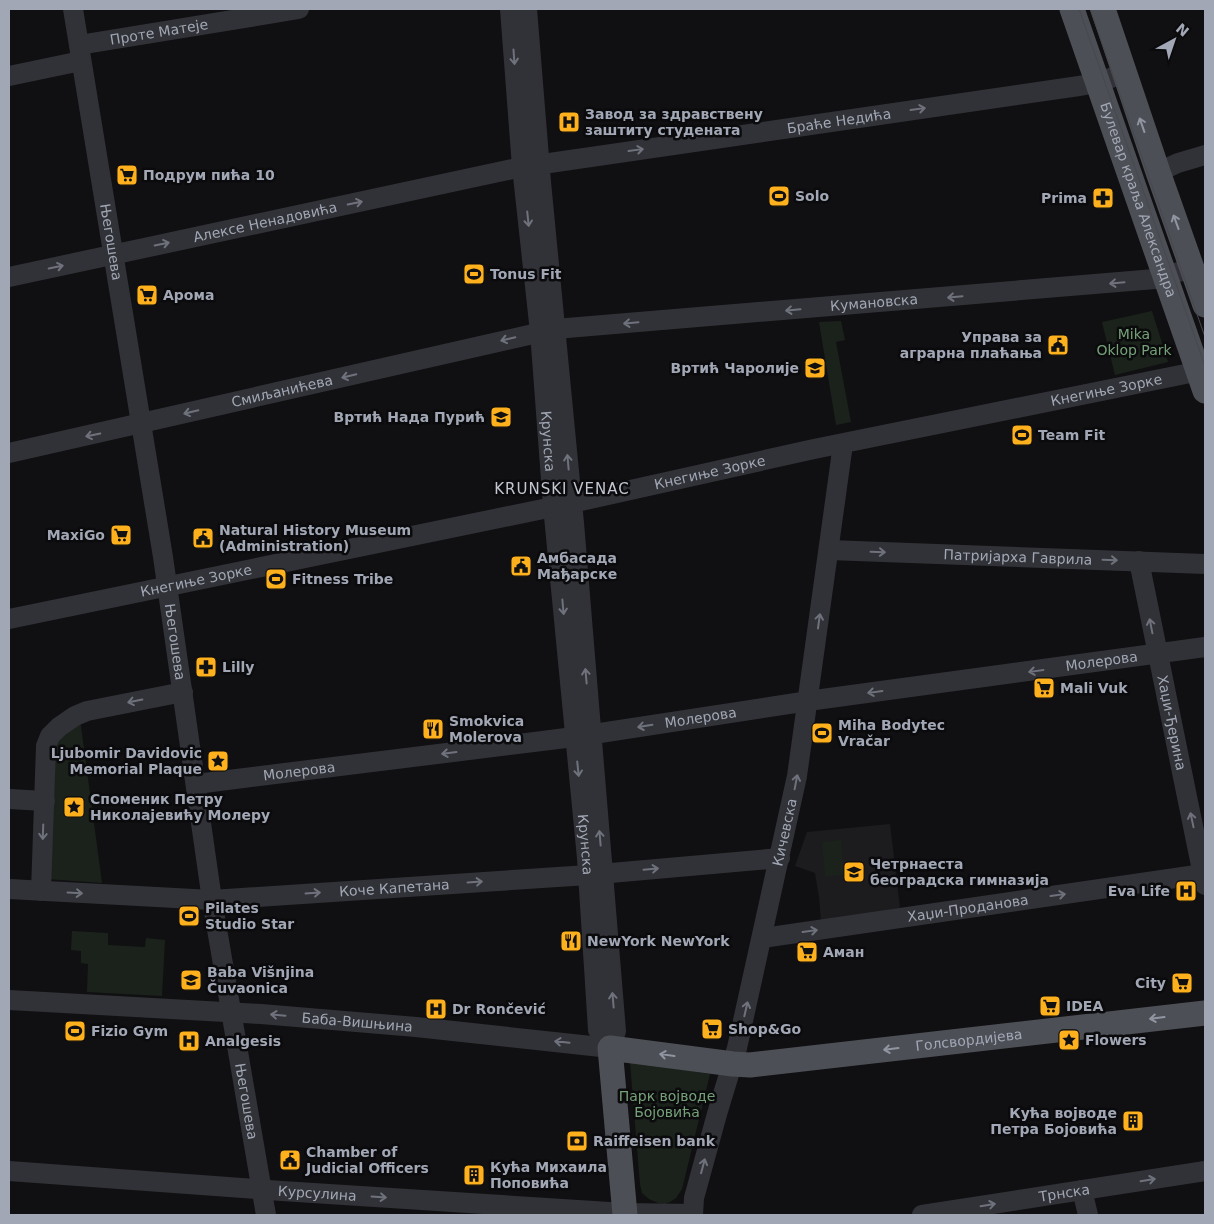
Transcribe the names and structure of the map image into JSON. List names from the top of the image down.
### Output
{
  "streets": {
    "main road": [
      "Булевар краља Александра",
      "Крунска",
      "Баба-Вишњина",
      "Голсвордијева"
    ],
    "street": [
      "Проте Матеје",
      "Браће Недића",
      "Алексе Ненадовића",
      "Његошева",
      "Кумановска",
      "Смиљанићева",
      "Кнегиње Зорке",
      "Патријарха Гаврила",
      "Молерова",
      "Хаџи-Ђерина",
      "Кичевска",
      "Коче Капетана",
      "Хаџи-Проданова",
      "Курсулина",
      "Трнска"
    ]
  },
  "crossings": [
    ["Проте Матеје", "Његошева"],
    ["Браће Недића", "Булевар краља Александра"],
    ["Браће Недића", "Алексе Ненадовића"],
    ["Браће Недића", "Крунска"],
    ["Булевар краља Александра", "Кумановска"],
    ["Булевар краља Александра", "Кнегиње Зорке"],
    ["Алексе Ненадовића", "Његошева"],
    ["Алексе Ненадовића", "Крунска"],
    ["Његошева", "Смиљанићева"],
    ["Његошева", "Кнегиње Зорке"],
    ["Његошева", "Молерова"],
    ["Његошева", "Коче Капетана"],
    ["Његошева", "Баба-Вишњина"],
    ["Његошева", "Курсулина"],
    ["Кумановска", "Смиљанићева"],
    ["Кумановска", "Крунска"],
    ["Смиљанићева", "Крунска"],
    ["Кнегиње Зорке", "Крунска"],
    ["Кнегиње Зорке", "Кичевска"],
    ["Крунска", "Молерова"],
    ["Крунска", "Коче Капетана"],
    ["Крунска", "Баба-Вишњина"],
    ["Крунска", "Курсулина"],
    ["Патријарха Гаврила", "Хаџи-Ђерина"],
    ["Патријарха Гаврила", "Кичевска"],
    ["Молерова", "Хаџи-Ђерина"],
    ["Молерова", "Кичевска"],
    ["Хаџи-Ђерина", "Хаџи-Проданова"],
    ["Кичевска", "Коче Капетана"],
    ["Кичевска", "Хаџи-Проданова"],
    ["Кичевска", "Баба-Вишњина"],
    ["Кичевска", "Голсвордијева"],
    ["Кичевска", "Курсулина"],
    ["Баба-Вишњина", "Голсвордијева"]
  ],
  "one_way": [
    "Браће Недића",
    "Алексе Ненадовића",
    "Кумановска",
    "Смиљанићева",
    "Патријарха Гаврила",
    "Молерова",
    "Хаџи-Ђерина",
    "Кичевска",
    "Коче Капетана",
    "Хаџи-Проданова",
    "Баба-Вишњина",
    "Голсвордијева",
    "Курсулина",
    "Трнска"
  ],
  "districts": ["KRUNSKI VENAC"],
  "parks": ["Mika Oklop Park", "Парк војводе Бојовића"],
  "places": {
    "hospital": [
      "Завод за здравствену заштиту студената",
      "Eva Life",
      "Dr Rončević",
      "Analgesis"
    ],
    "supermarket": [
      "Подрум пића 10",
      "Арома",
      "MaxiGo",
      "Mali Vuk",
      "Аман",
      "City",
      "IDEA",
      "Shop&Go"
    ],
    "sports": [
      "Solo",
      "Tonus Fit",
      "Team Fit",
      "Fitness Tribe",
      "Miha Bodytec Vračar",
      "Pilates Studio Star",
      "Fizio Gym"
    ],
    "pharmacy": ["Prima", "Lilly"],
    "public building": [
      "Управа за аграрна плаћања",
      "Natural History Museum (Administration)",
      "Амбасада Мађарске",
      "Chamber of Judicial Officers"
    ],
    "school or university": [
      "Вртић Чаролије",
      "Вртић Нада Пурић",
      "Четрнаеста београдска гимназија",
      "Baba Višnjina Čuvaonica"
    ],
    "restaurant": ["Smokvica Molerova", "NewYork NewYork"],
    "place": ["Ljubomir Davidovic Memorial Plaque", "Споменик Петру Николајевићу Молеру", "Flowers"],
    "building": ["Кућа војводе Петра Бојовића", "Кућа Михаила Поповића"],
    "bank": ["Raiffeisen bank"]
  },
  "north": "top right"
}
